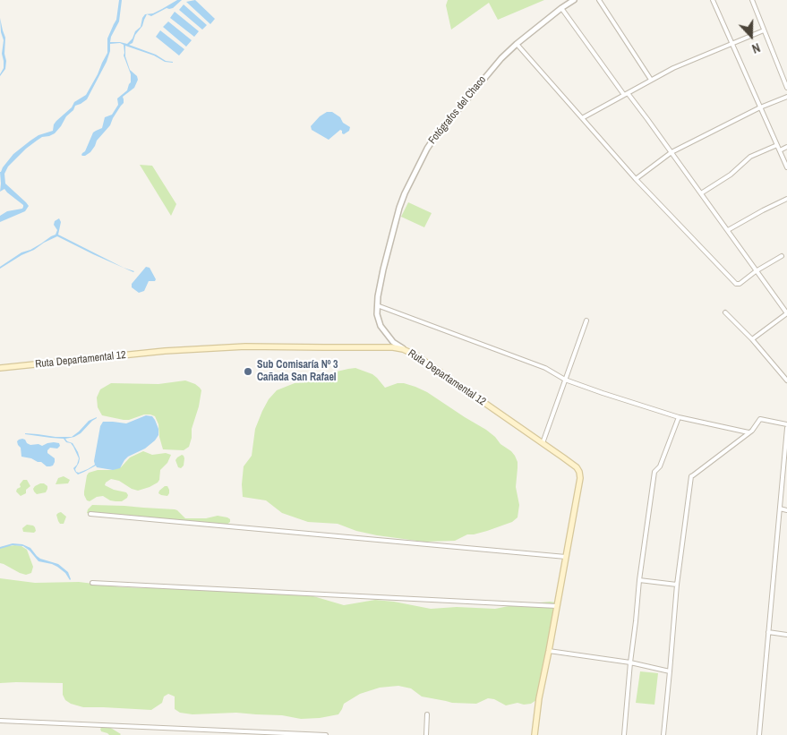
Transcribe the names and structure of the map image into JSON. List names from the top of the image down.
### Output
{
  "streets": {
    "main road": ["Ruta Departamental 12"],
    "street": ["Fotógrafos del Chaco"]
  },
  "crossings": [
    ["Fotógrafos del Chaco", "Ruta Departamental 12"]
  ],
  "places": ["Sub Comisaría Nº 3 Cañada San Rafael"],
  "north": "bottom"
}
